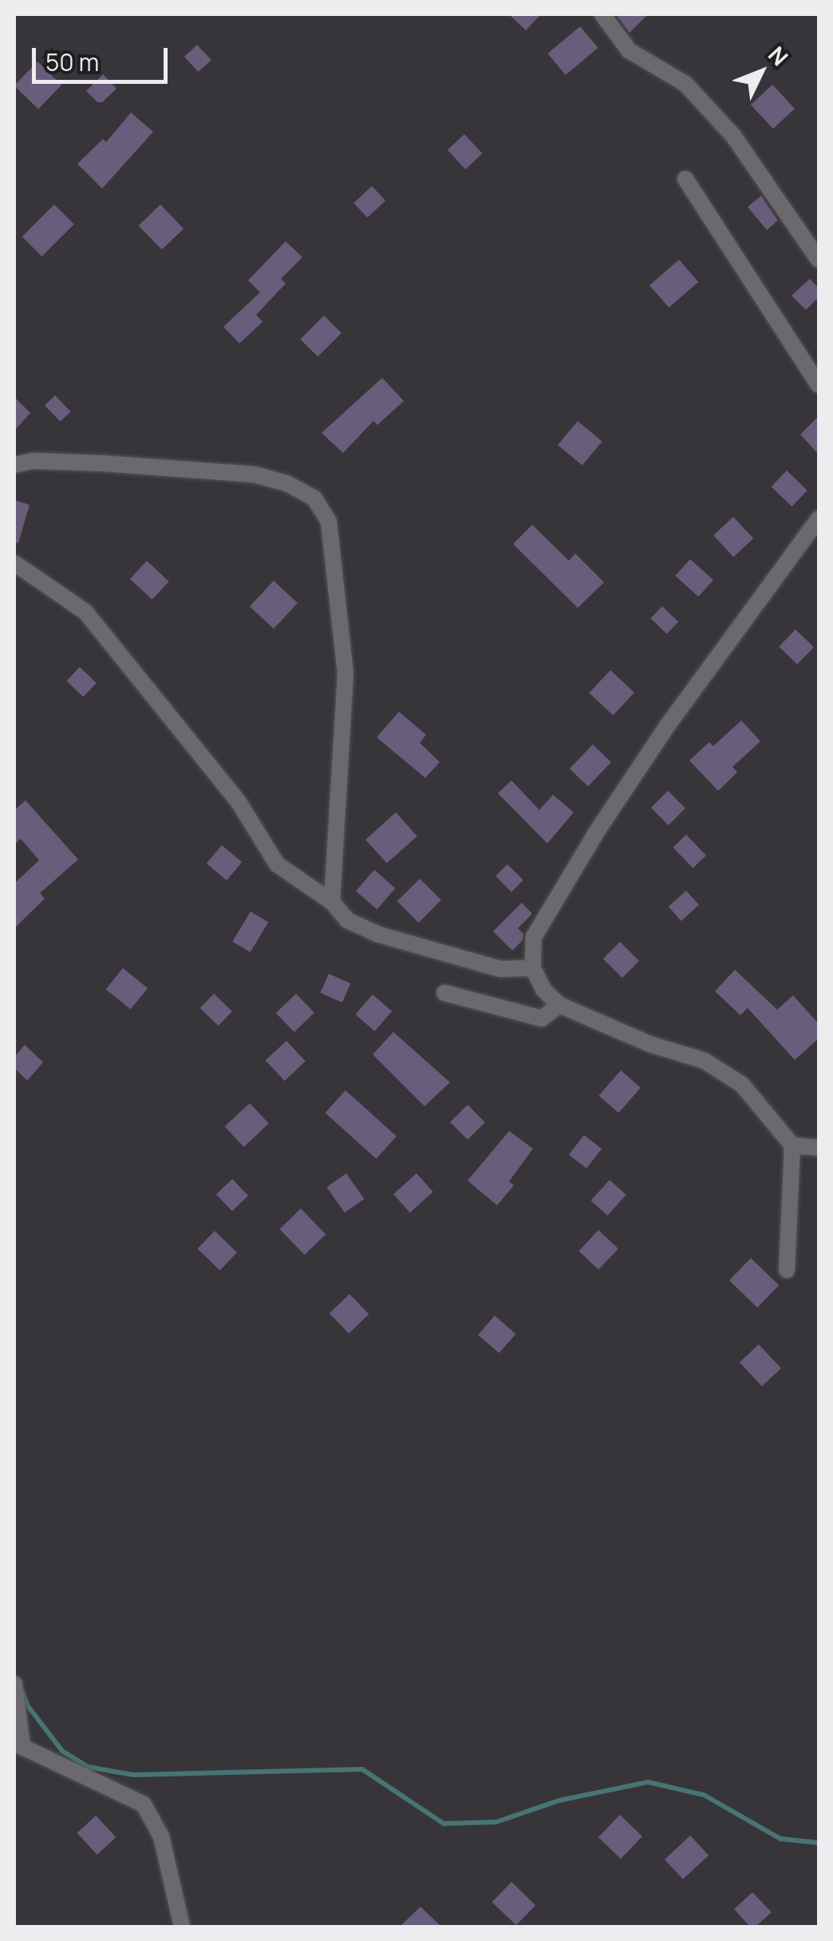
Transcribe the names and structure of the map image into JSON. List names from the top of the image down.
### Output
{
  "scale_bar": "50 m",
  "north": "top right"
}
